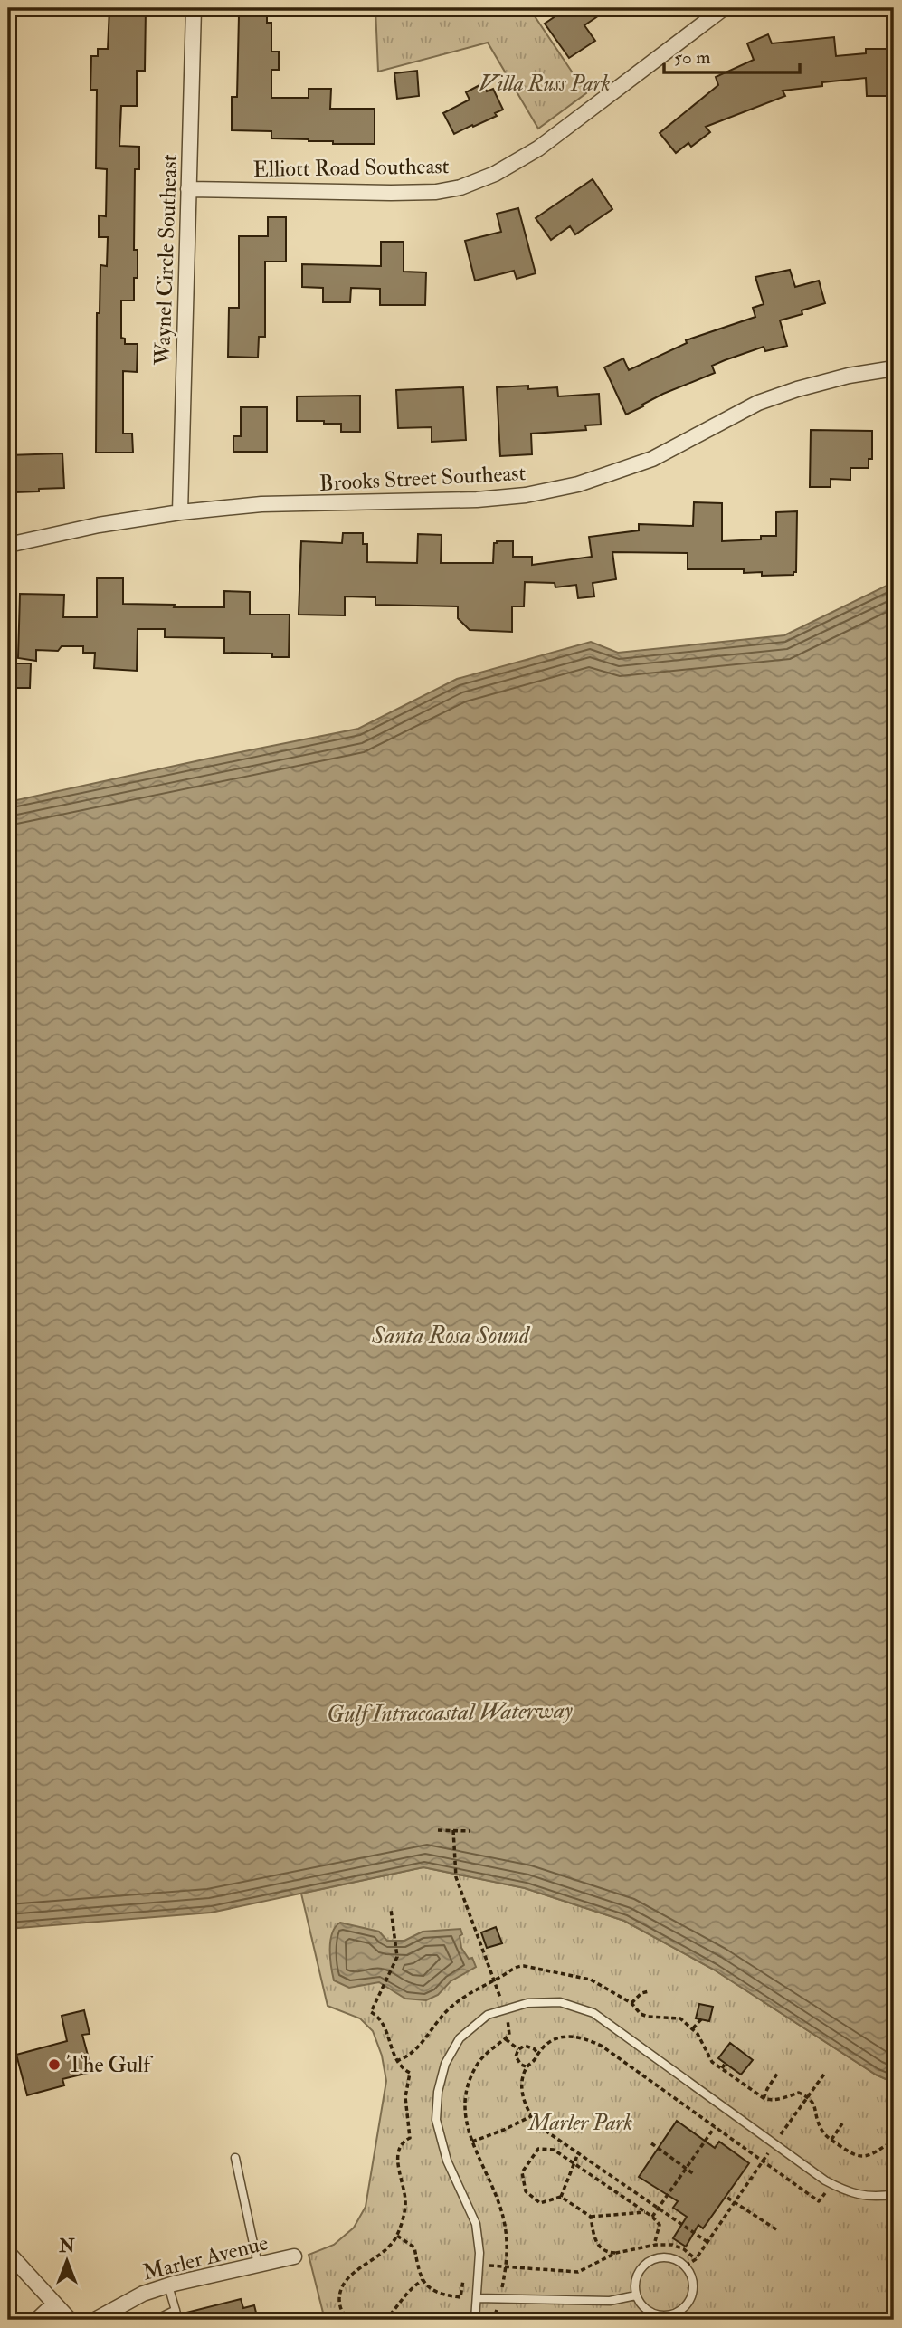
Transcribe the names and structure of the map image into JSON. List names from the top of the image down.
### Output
{
  "streets": {
    "street": [
      "Elliott Road Southeast",
      "Waynel Circle Southeast",
      "Brooks Street Southeast",
      "Marler Avenue"
    ]
  },
  "crossings": [
    ["Elliott Road Southeast", "Waynel Circle Southeast"],
    ["Waynel Circle Southeast", "Brooks Street Southeast"]
  ],
  "water": ["Santa Rosa Sound", "Gulf Intracoastal Waterway"],
  "parks": ["Villa Russ Park", "Marler Park"],
  "places": ["The Gulf"],
  "scale_bar": "50 m",
  "north": "top"
}
